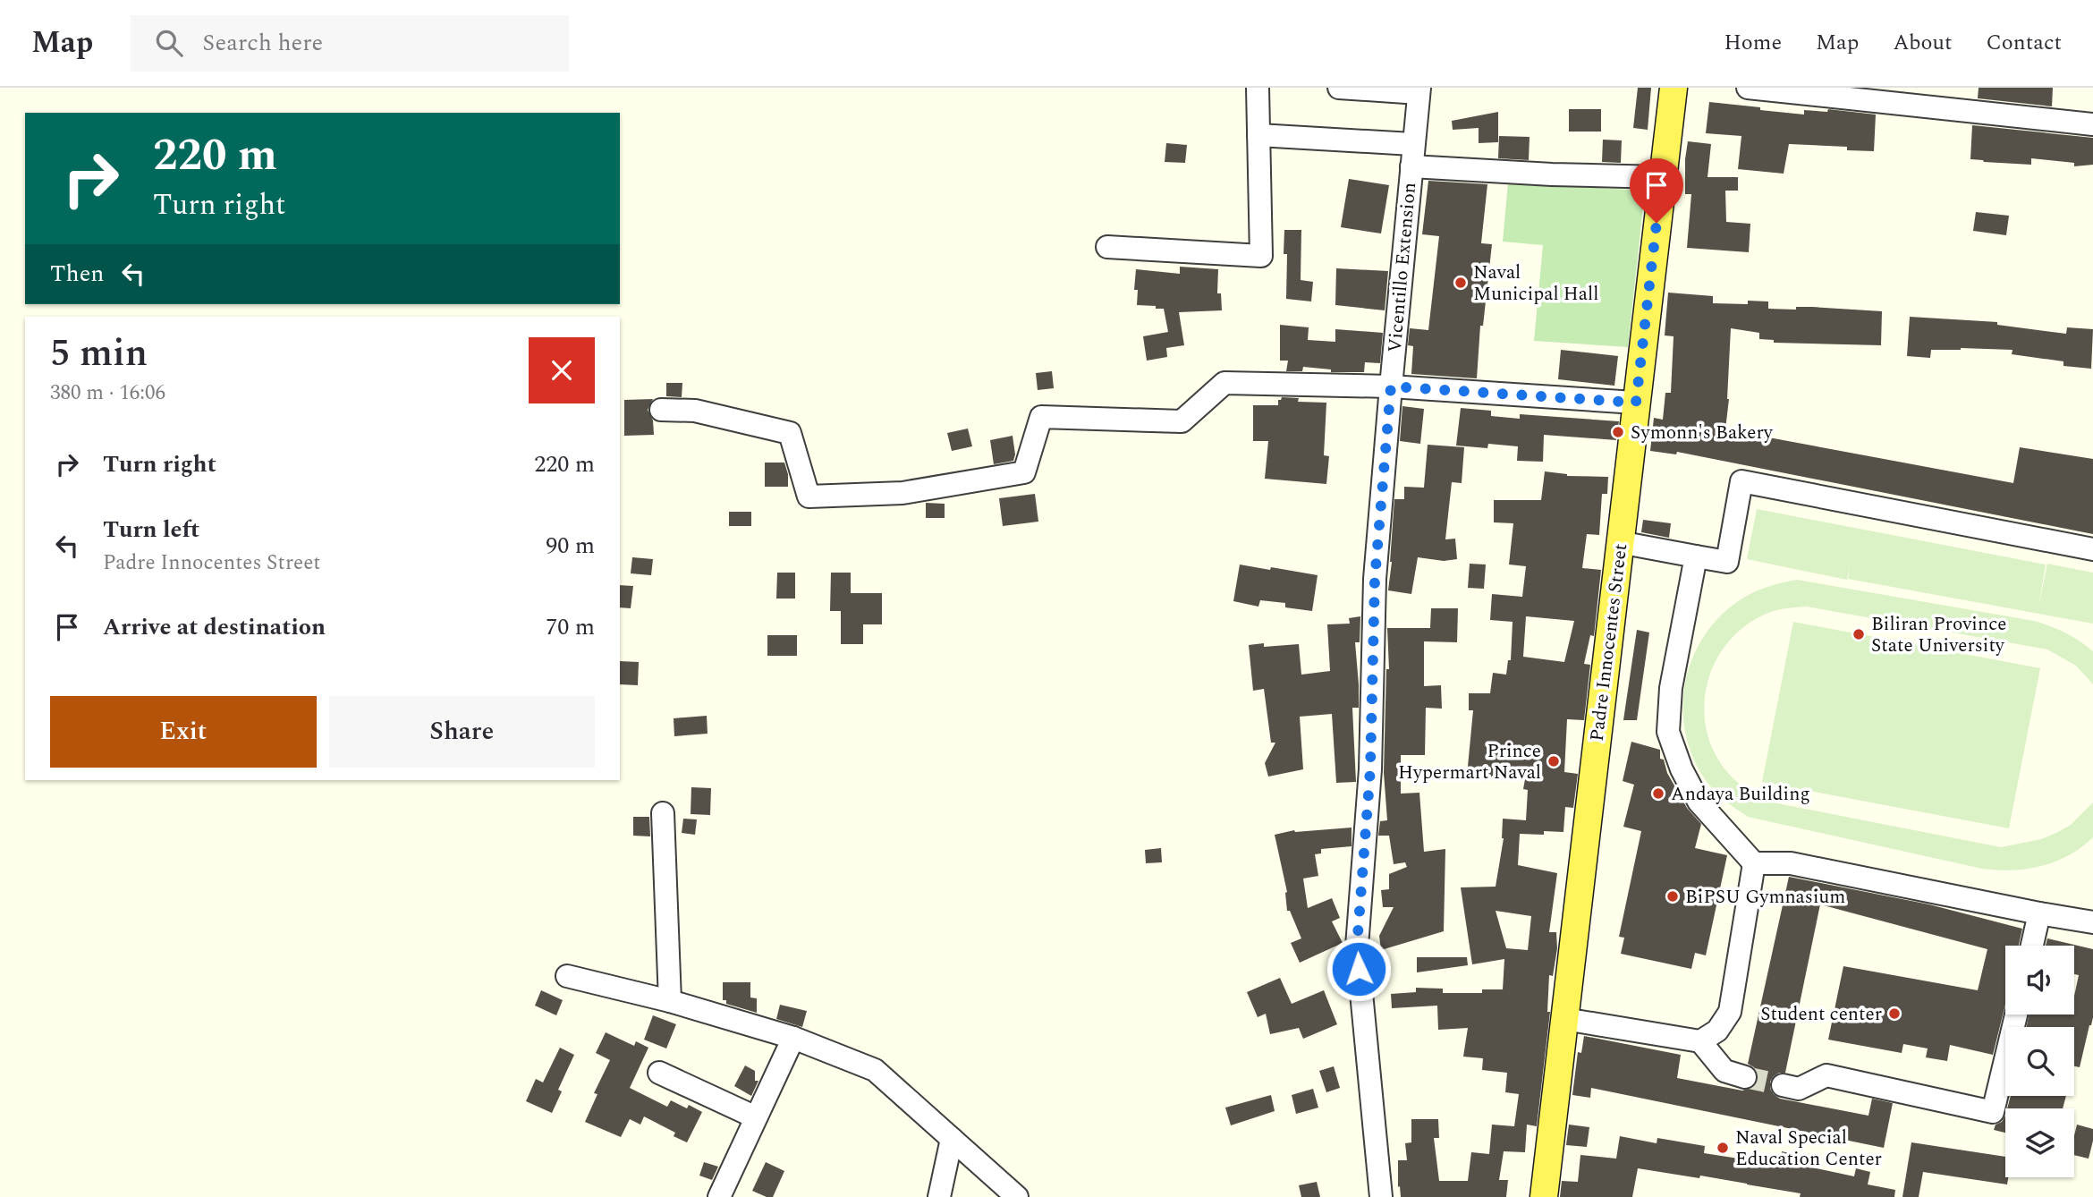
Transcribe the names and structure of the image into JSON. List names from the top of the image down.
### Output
{
  "streets": {
    "main road": ["Padre Innocentes Street"],
    "street": ["Vicentillo Extension"]
  },
  "places": [
    "Naval Municipal Hall",
    "Symonn's Bakery",
    "Biliran Province State University",
    "Prince Hypermart Naval",
    "Andaya Building",
    "BiPSU Gymnasium",
    "Student center",
    "Naval Special Education Center"
  ],
  "page": {
    "header": "Map",
    "search": "Search here",
    "nav": [
      "Home",
      "Map",
      "About",
      "Contact"
    ],
    "turn": ["220 m", "Turn right"],
    "then": "Then",
    "heading": ["5 min", "380 m · 16:06"],
    "list": [
      {
        "name": "Turn right",
        "value": "220 m"
      },
      {
        "name": "Turn left",
        "note": "Padre Innocentes Street",
        "value": "90 m"
      },
      {
        "name": "Arrive at destination",
        "value": "70 m"
      }
    ],
    "buttons": ["Exit", "Share"]
  }
}
